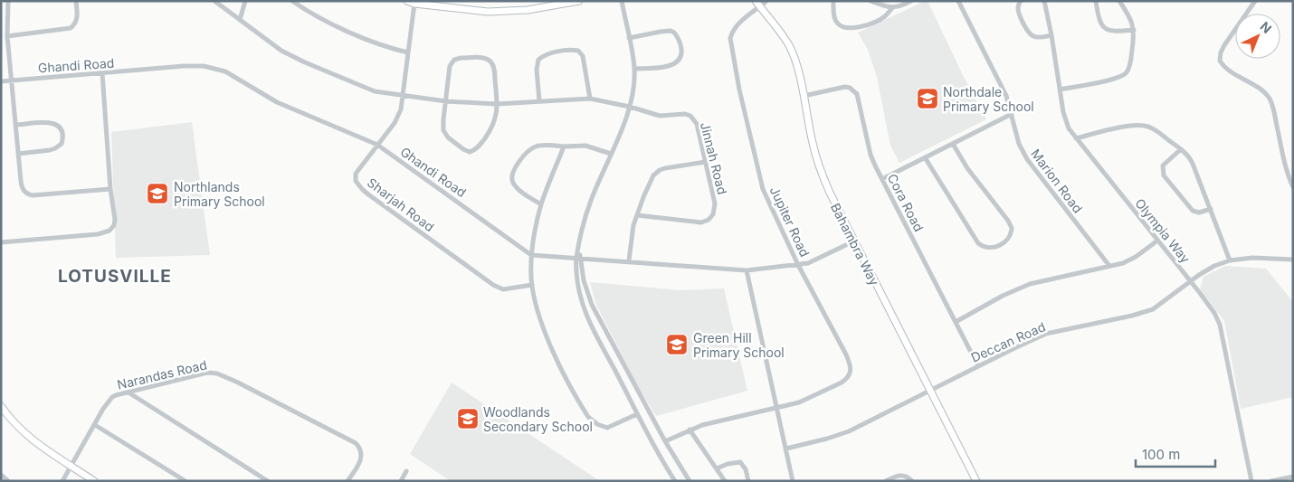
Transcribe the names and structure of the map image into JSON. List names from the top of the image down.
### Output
{
  "streets": {
    "street": [
      "Ghandi Road",
      "Jinnah Road",
      "Marion Road",
      "Cora Road",
      "Sharjah Road",
      "Jupiter Road",
      "Olympia Way",
      "Bahambra Way",
      "Deccan Road",
      "Narandas Road"
    ]
  },
  "crossings": [
    ["Ghandi Road", "Sharjah Road"],
    ["Jinnah Road", "Sharjah Road"],
    ["Cora Road", "Bahambra Way"],
    ["Cora Road", "Deccan Road"],
    ["Jupiter Road", "Bahambra Way"],
    ["Olympia Way", "Deccan Road"],
    ["Bahambra Way", "Deccan Road"]
  ],
  "districts": ["LOTUSVILLE"],
  "places": {
    "school or university": [
      "Northdale Primary School",
      "Northlands Primary School",
      "Green Hill Primary School",
      "Woodlands Secondary School"
    ]
  },
  "scale_bar": "100 m",
  "north": "top right"
}
